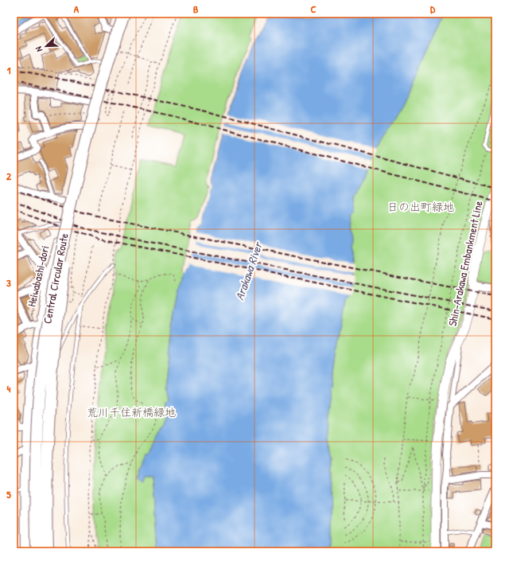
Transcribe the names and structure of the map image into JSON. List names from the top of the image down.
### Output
{
  "streets": {
    "highway": ["Central Circular Route"],
    "main road": ["Shin-Arakawa Embankment Line", "Heiwabashi-dori"]
  },
  "crossings": [
    ["Heiwabashi-dori", "Central Circular Route"]
  ],
  "water": ["Arakawa River"],
  "parks": ["日の出町緑地", "荒川千住新橋緑地"],
  "north": "bottom left",
  "grid": {
    "columns": [
      "A",
      "B",
      "C",
      "D"
    ],
    "rows": [
      "1",
      "2",
      "3",
      "4",
      "5"
    ]
  }
}
